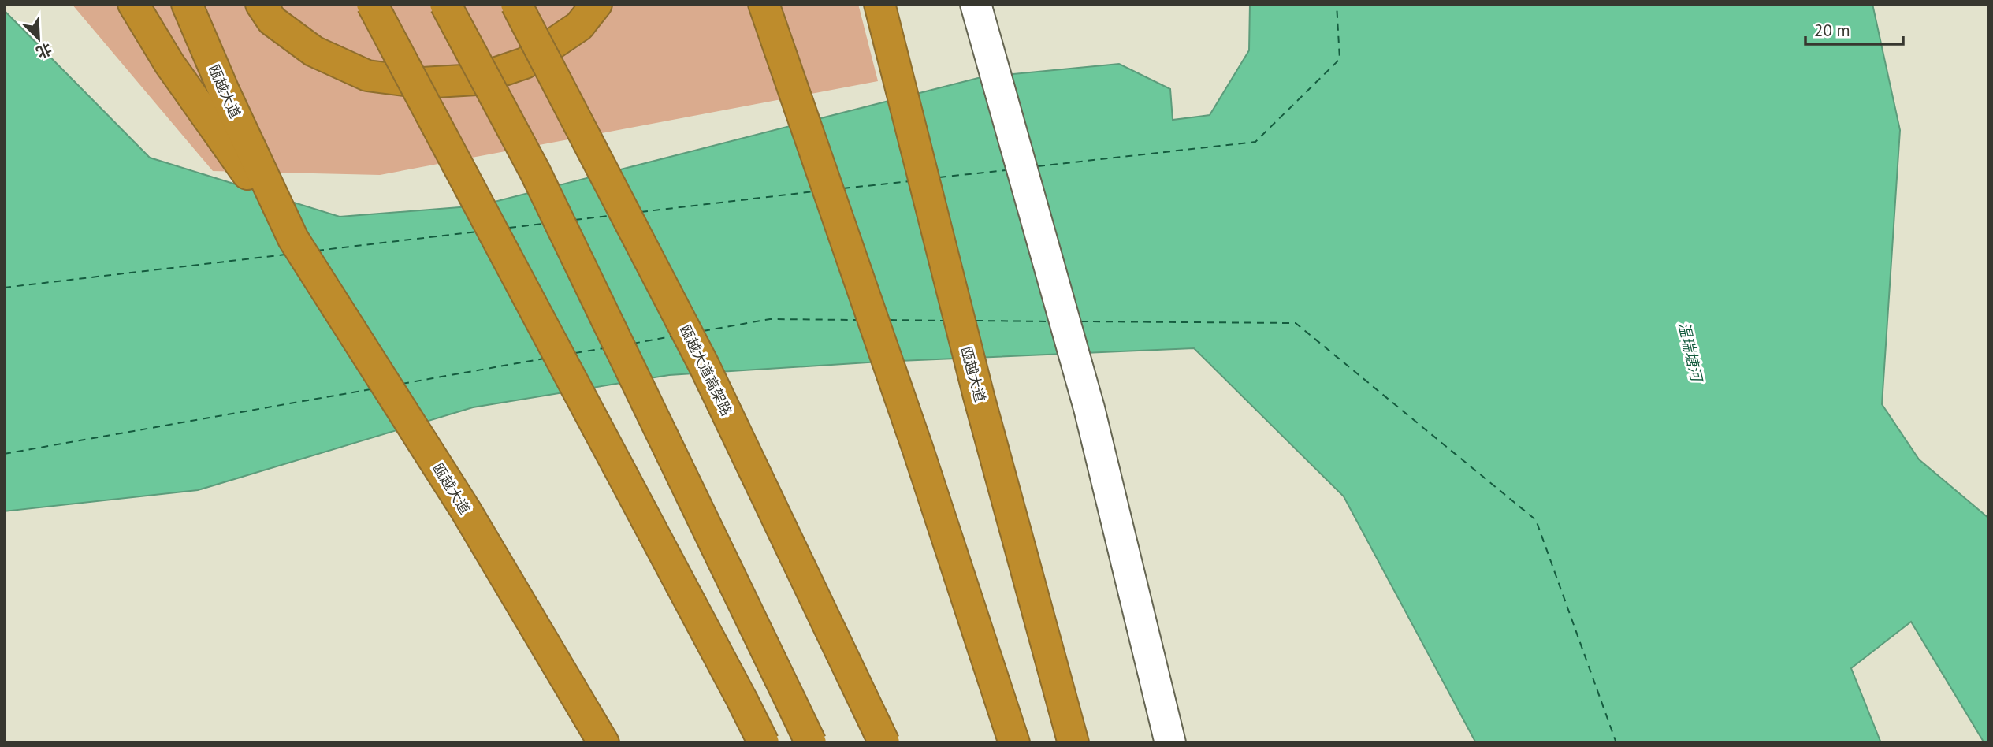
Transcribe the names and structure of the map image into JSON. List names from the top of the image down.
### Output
{
  "streets": {
    "highway": ["瓯越大道", "瓯越大道高架路"]
  },
  "water": ["温瑞塘河"],
  "scale_bar": "20 m",
  "north": "bottom right"
}
